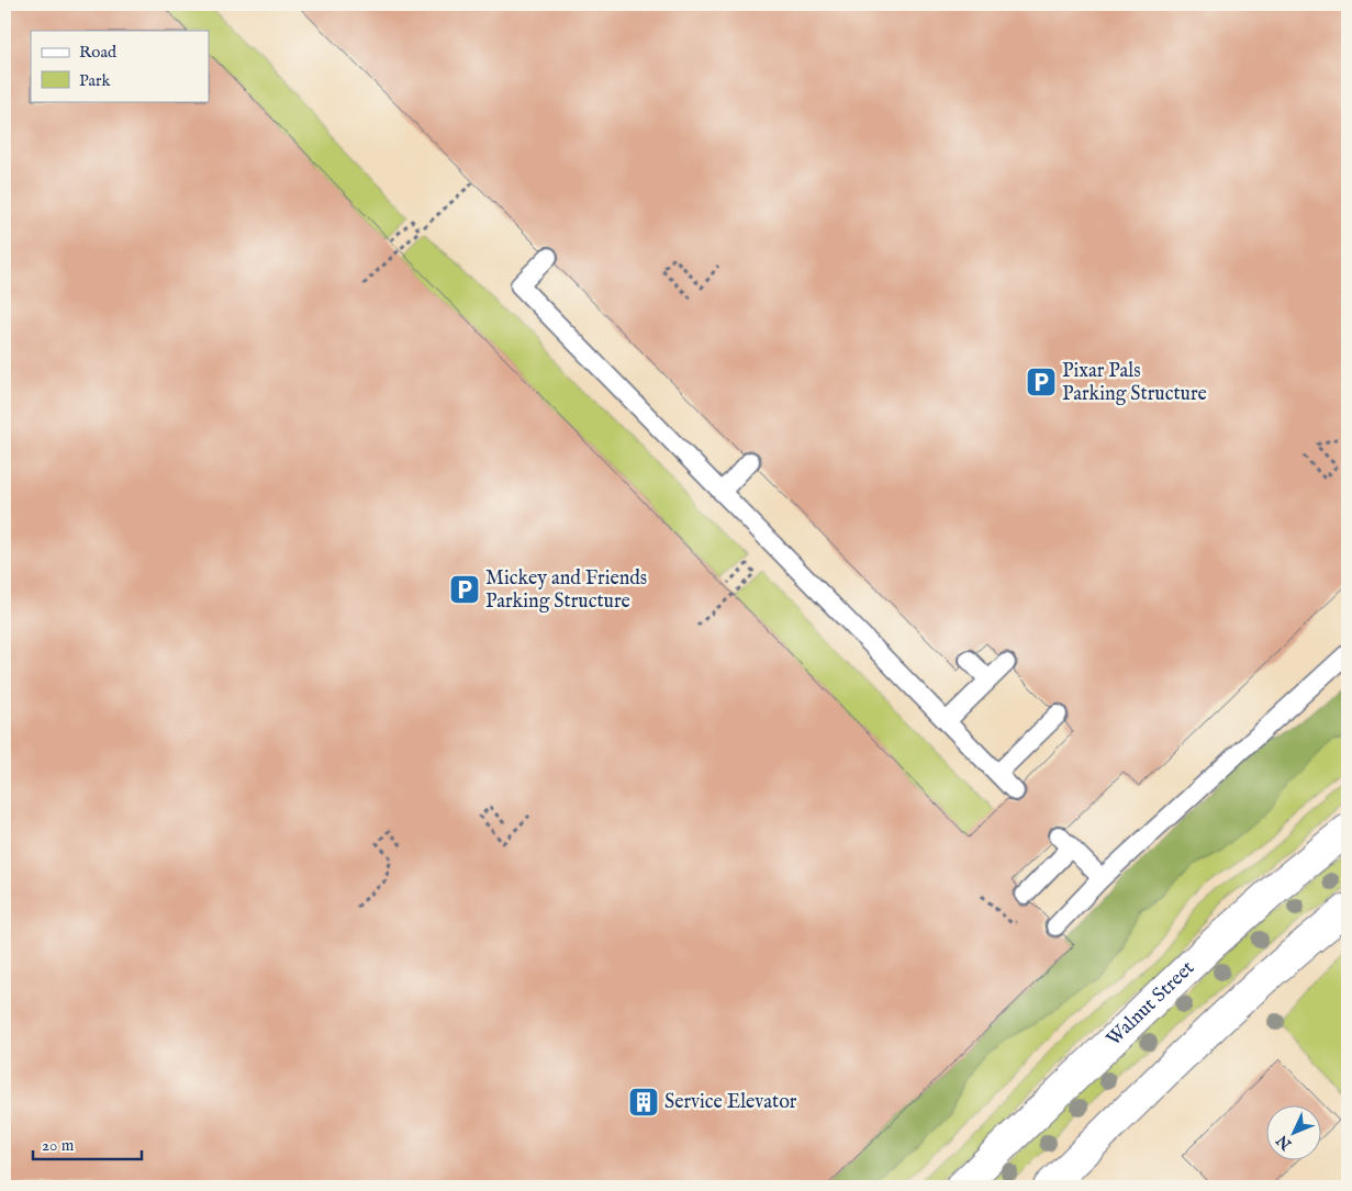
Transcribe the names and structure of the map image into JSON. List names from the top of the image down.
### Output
{
  "streets": {
    "street": ["Walnut Street"]
  },
  "places": {
    "parking": ["Pixar Pals Parking Structure", "Mickey and Friends Parking Structure"],
    "building": ["Service Elevator"]
  },
  "legend": ["Road", "Park"],
  "scale_bar": "20 m",
  "north": "bottom left"
}
